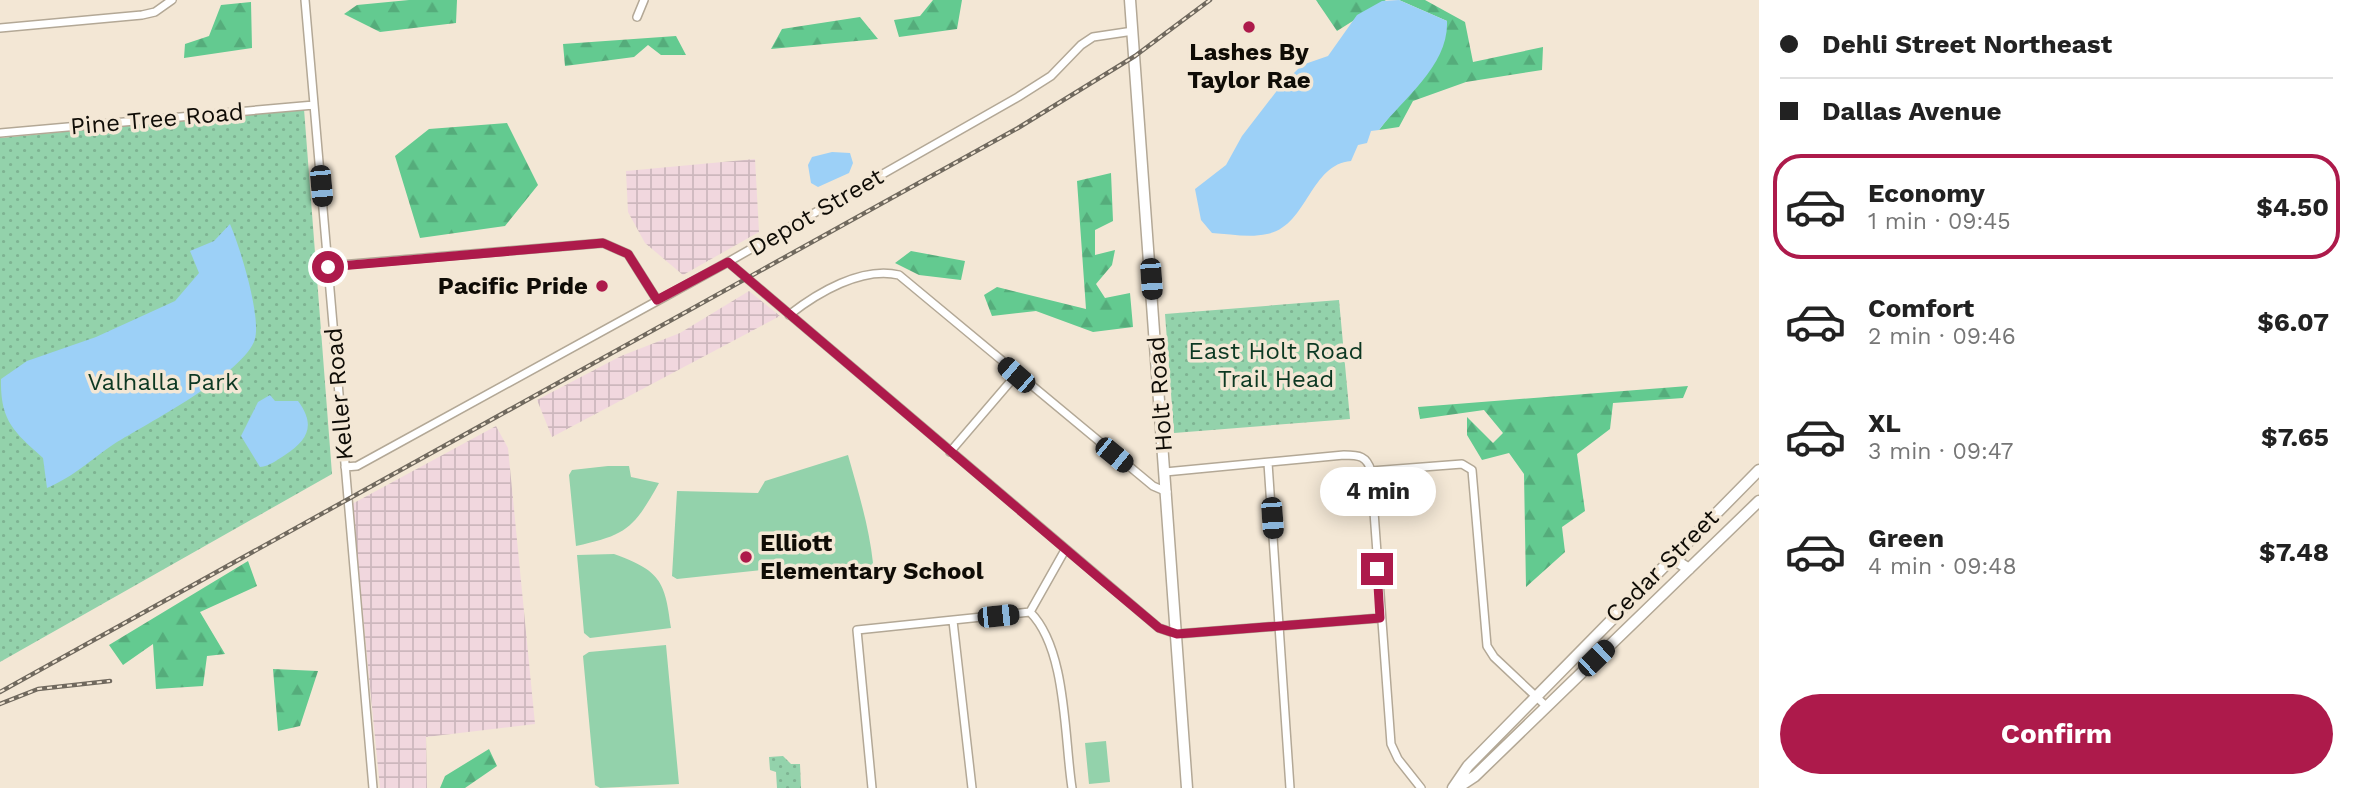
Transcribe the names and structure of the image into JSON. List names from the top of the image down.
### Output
{
  "streets": {
    "main road": ["Holt Road", "Cedar Street"],
    "street": ["Pine Tree Road", "Depot Street", "Keller Road"]
  },
  "crossings": [
    ["Pine Tree Road", "Keller Road"],
    ["Depot Street", "Keller Road"],
    ["Depot Street", "Holt Road"]
  ],
  "parks": ["East Holt Road Trail Head", "Valhalla Park"],
  "places": ["Lashes By Taylor Rae", "Pacific Pride", "Elliott Elementary School"],
  "page": {
    "banner": ["Dehli Street Northeast", "Dallas Avenue"],
    "list": [
      {
        "name": "Economy",
        "note": "1 min · 09:45",
        "value": "$4.50"
      },
      {
        "name": "Comfort",
        "note": "2 min · 09:46",
        "value": "$6.07"
      },
      {
        "name": "XL",
        "note": "3 min · 09:47",
        "value": "$7.65"
      },
      {
        "name": "Green",
        "note": "4 min · 09:48",
        "value": "$7.48"
      }
    ],
    "bubble": "4 min",
    "buttons": "Confirm"
  }
}
